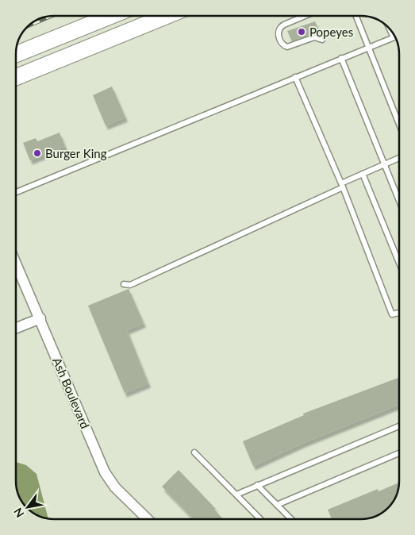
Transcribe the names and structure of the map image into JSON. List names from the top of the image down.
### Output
{
  "streets": {
    "street": ["Ash Boulevard"]
  },
  "places": ["Popeyes", "Burger King"],
  "north": "bottom left"
}
